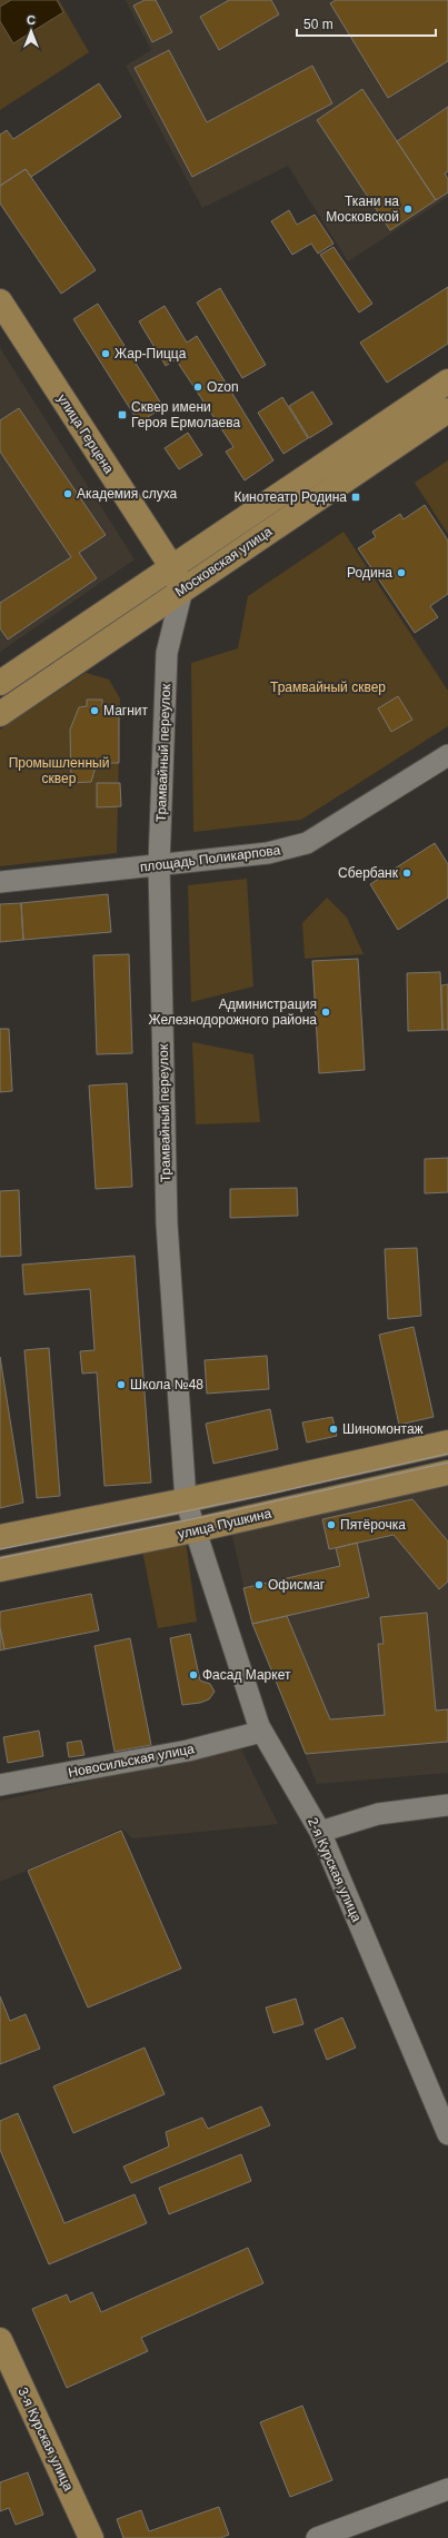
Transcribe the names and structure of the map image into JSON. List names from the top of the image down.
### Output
{
  "streets": {
    "main road": [
      "улица Герцена",
      "Московская улица",
      "улица Пушкина",
      "3-я Курская улица"
    ],
    "street": [
      "Трамвайный переулок",
      "площадь Поликарпова",
      "Новосильская улица",
      "2-я Курская улица"
    ]
  },
  "crossings": [
    ["улица Герцена", "Московская улица"],
    ["улица Герцена", "Трамвайный переулок"],
    ["Московская улица", "Трамвайный переулок"],
    ["Трамвайный переулок", "площадь Поликарпова"],
    ["Трамвайный переулок", "улица Пушкина"],
    ["Трамвайный переулок", "2-я Курская улица"],
    ["улица Пушкина", "2-я Курская улица"],
    ["Новосильская улица", "2-я Курская улица"]
  ],
  "parks": ["Трамвайный сквер", "Промышленный сквер"],
  "places": {
    "other": [
      "Ткани на Московской",
      "Жар-Пицца",
      "Ozon",
      "Академия слуха",
      "Родина",
      "Магнит",
      "Сбербанк",
      "Администрация Железнодорожного района",
      "Школа №48",
      "Шиномонтаж",
      "Пятёрочка",
      "Офисмаг",
      "Фасад Маркет"
    ],
    "transit": ["Сквер имени Героя Ермолаева", "Кинотеатр Родина"]
  },
  "scale_bar": "50 m",
  "north": "top"
}
